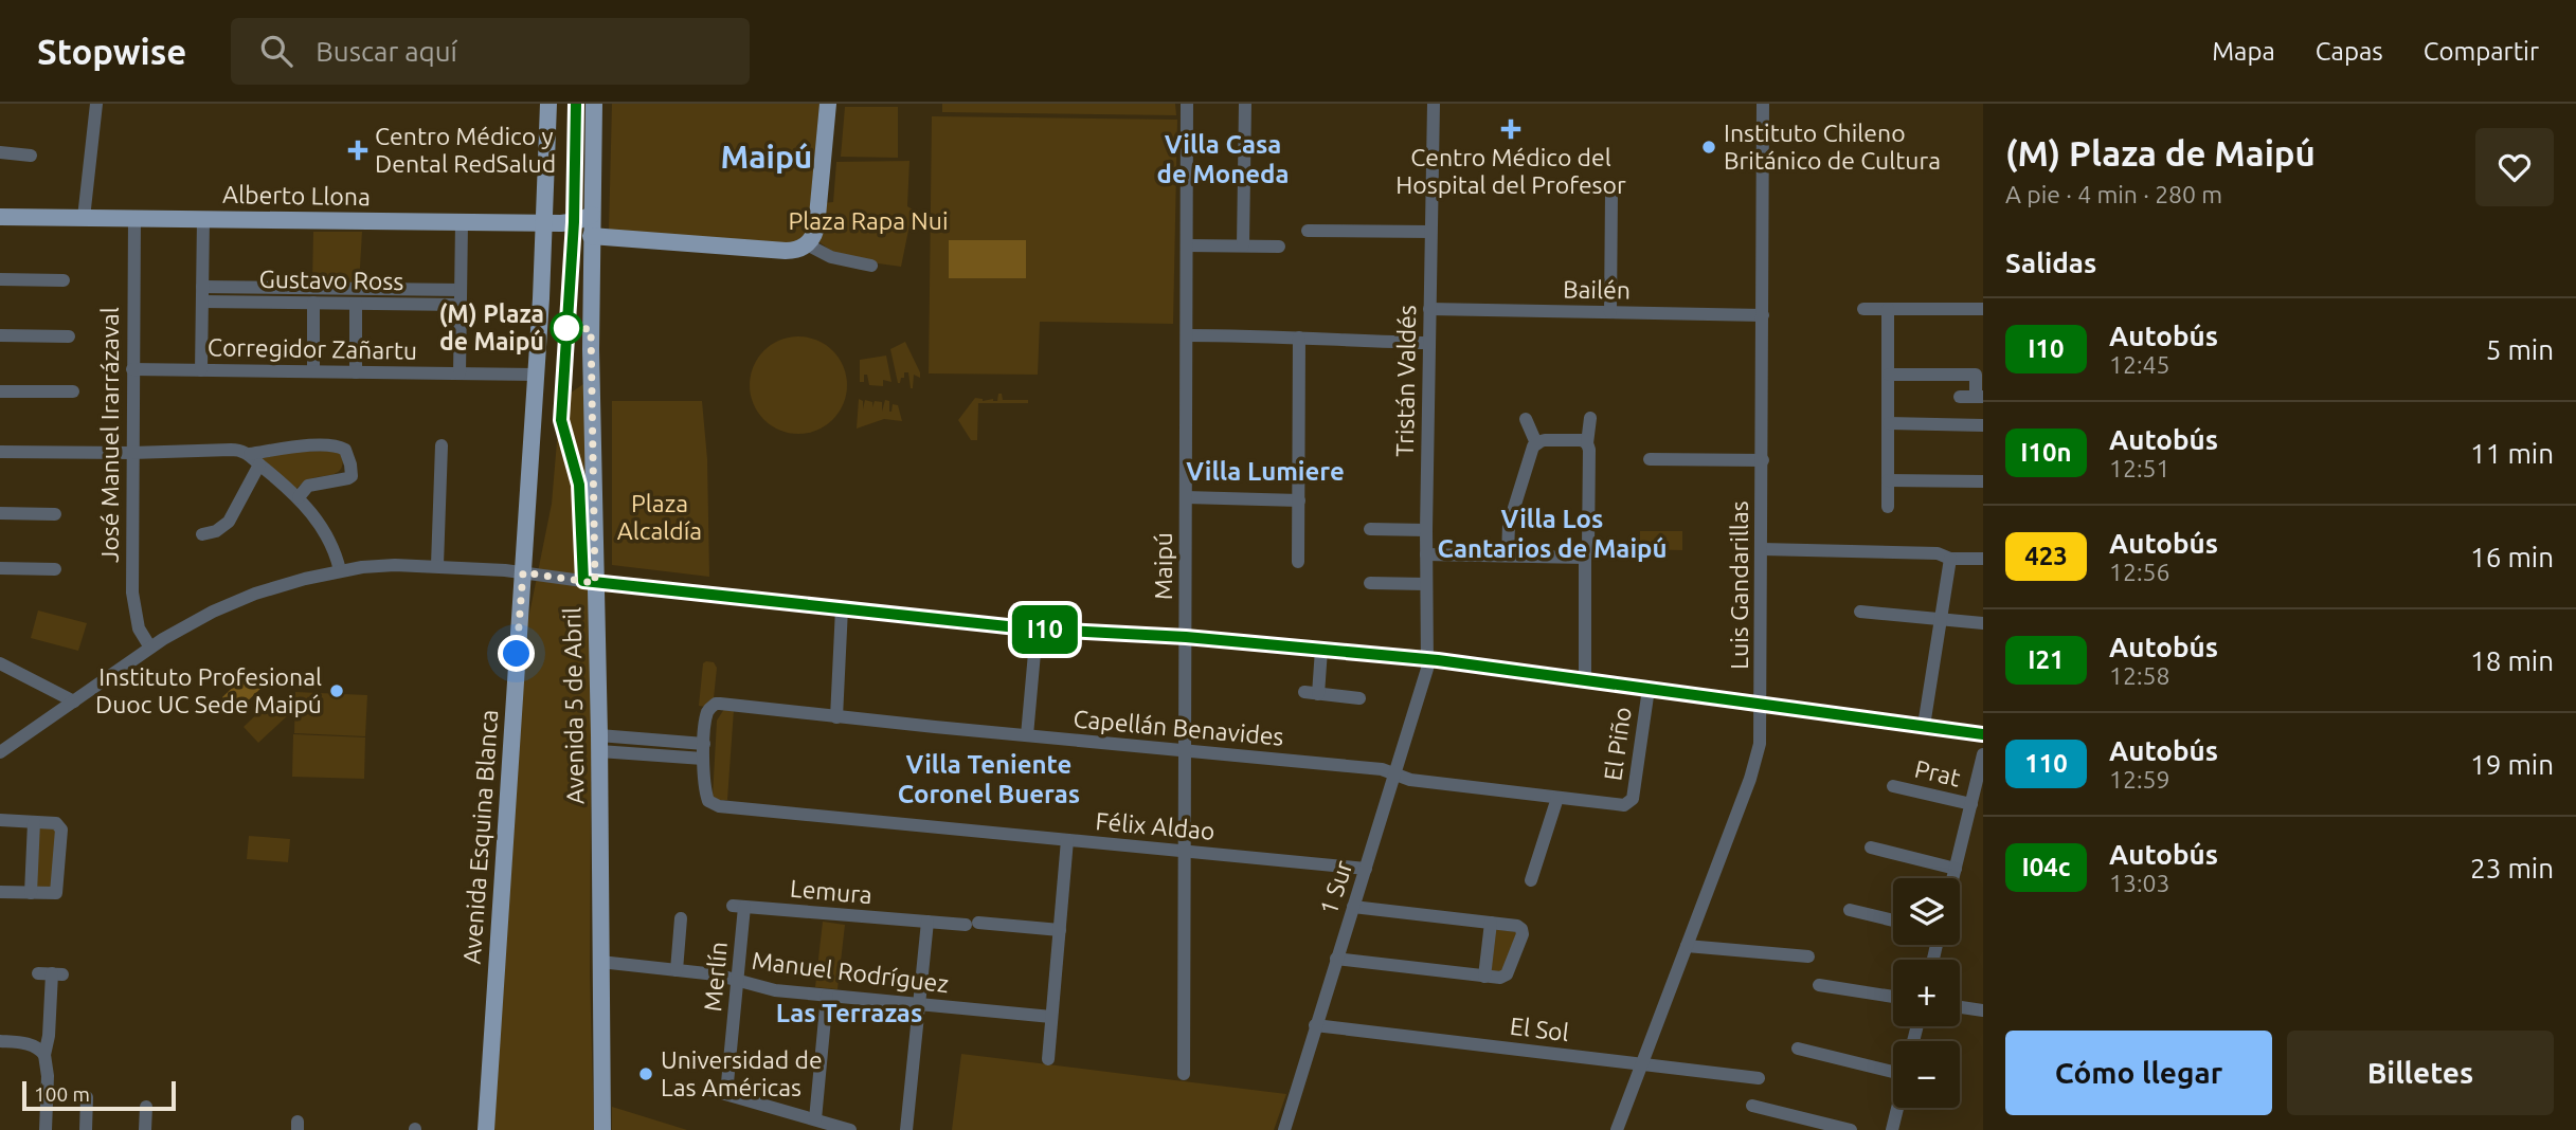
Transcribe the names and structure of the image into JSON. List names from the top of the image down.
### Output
{
  "streets": {
    "main road": ["Alberto Llona", "Avenida 5 de Abril", "Avenida Esquina Blanca"],
    "street": [
      "Gustavo Ross",
      "Bailén",
      "Corregidor Zañartu",
      "Tristán Valdés",
      "José Manuel Irarrázaval",
      "Maipú",
      "Luis Gandarillas",
      "Capellán Benavides",
      "El Piño",
      "Prat",
      "Félix Aldao",
      "1 Sur",
      "Lemura",
      "Manuel Rodríguez",
      "Merlín",
      "El Sol"
    ]
  },
  "crossings": [
    ["Alberto Llona", "José Manuel Irarrázaval"],
    ["Alberto Llona", "Avenida 5 de Abril"],
    ["Alberto Llona", "Avenida Esquina Blanca"],
    ["Bailén", "Tristán Valdés"],
    ["Bailén", "Luis Gandarillas"],
    ["Corregidor Zañartu", "José Manuel Irarrázaval"],
    ["Corregidor Zañartu", "Avenida Esquina Blanca"],
    ["Tristán Valdés", "1 Sur"],
    ["Maipú", "Capellán Benavides"],
    ["Maipú", "Félix Aldao"],
    ["Luis Gandarillas", "El Sol"],
    ["Avenida 5 de Abril", "Manuel Rodríguez"],
    ["Capellán Benavides", "El Piño"],
    ["Capellán Benavides", "1 Sur"],
    ["Félix Aldao", "1 Sur"],
    ["1 Sur", "El Sol"],
    ["Lemura", "Merlín"],
    ["Manuel Rodríguez", "Merlín"]
  ],
  "districts": [
    "Villa Casa de Moneda",
    "Maipú",
    "Villa Lumiere",
    "Villa Los Cantarios de Maipú",
    "Villa Teniente Coronel Bueras",
    "Las Terrazas"
  ],
  "parks": ["Plaza Rapa Nui", "Plaza Alcaldía"],
  "places": {
    "health": ["Centro Médico del Hospital del Profesor", "Centro Médico y Dental RedSalud"],
    "other": [
      "Instituto Chileno Británico de Cultura",
      "(M) Plaza de Maipú",
      "Instituto Profesional Duoc UC Sede Maipú",
      "Universidad de Las Américas"
    ]
  },
  "lines": ["bus line I10"],
  "scale_bar": "100 m",
  "page": {
    "header": "Stopwise",
    "search": "Buscar aquí",
    "nav": ["Mapa", "Capas", "Compartir"],
    "on_map": "I10",
    "heading": [
      ["(M) Plaza de Maipú", "A pie · 4 min · 280 m"],
      "Salidas"
    ],
    "list": [
      {
        "mark": "I10",
        "name": "Autobús",
        "note": "12:45",
        "value": "5 min"
      },
      {
        "mark": "I10n",
        "name": "Autobús",
        "note": "12:51",
        "value": "11 min"
      },
      {
        "mark": "423",
        "name": "Autobús",
        "note": "12:56",
        "value": "16 min"
      },
      {
        "mark": "I21",
        "name": "Autobús",
        "note": "12:58",
        "value": "18 min"
      },
      {
        "mark": "110",
        "name": "Autobús",
        "note": "12:59",
        "value": "19 min"
      },
      {
        "mark": "I04c",
        "name": "Autobús",
        "note": "13:03",
        "value": "23 min"
      }
    ],
    "map_buttons": ["+", "−"],
    "buttons": ["Cómo llegar", "Billetes"],
    "scale": "100 m"
  }
}
